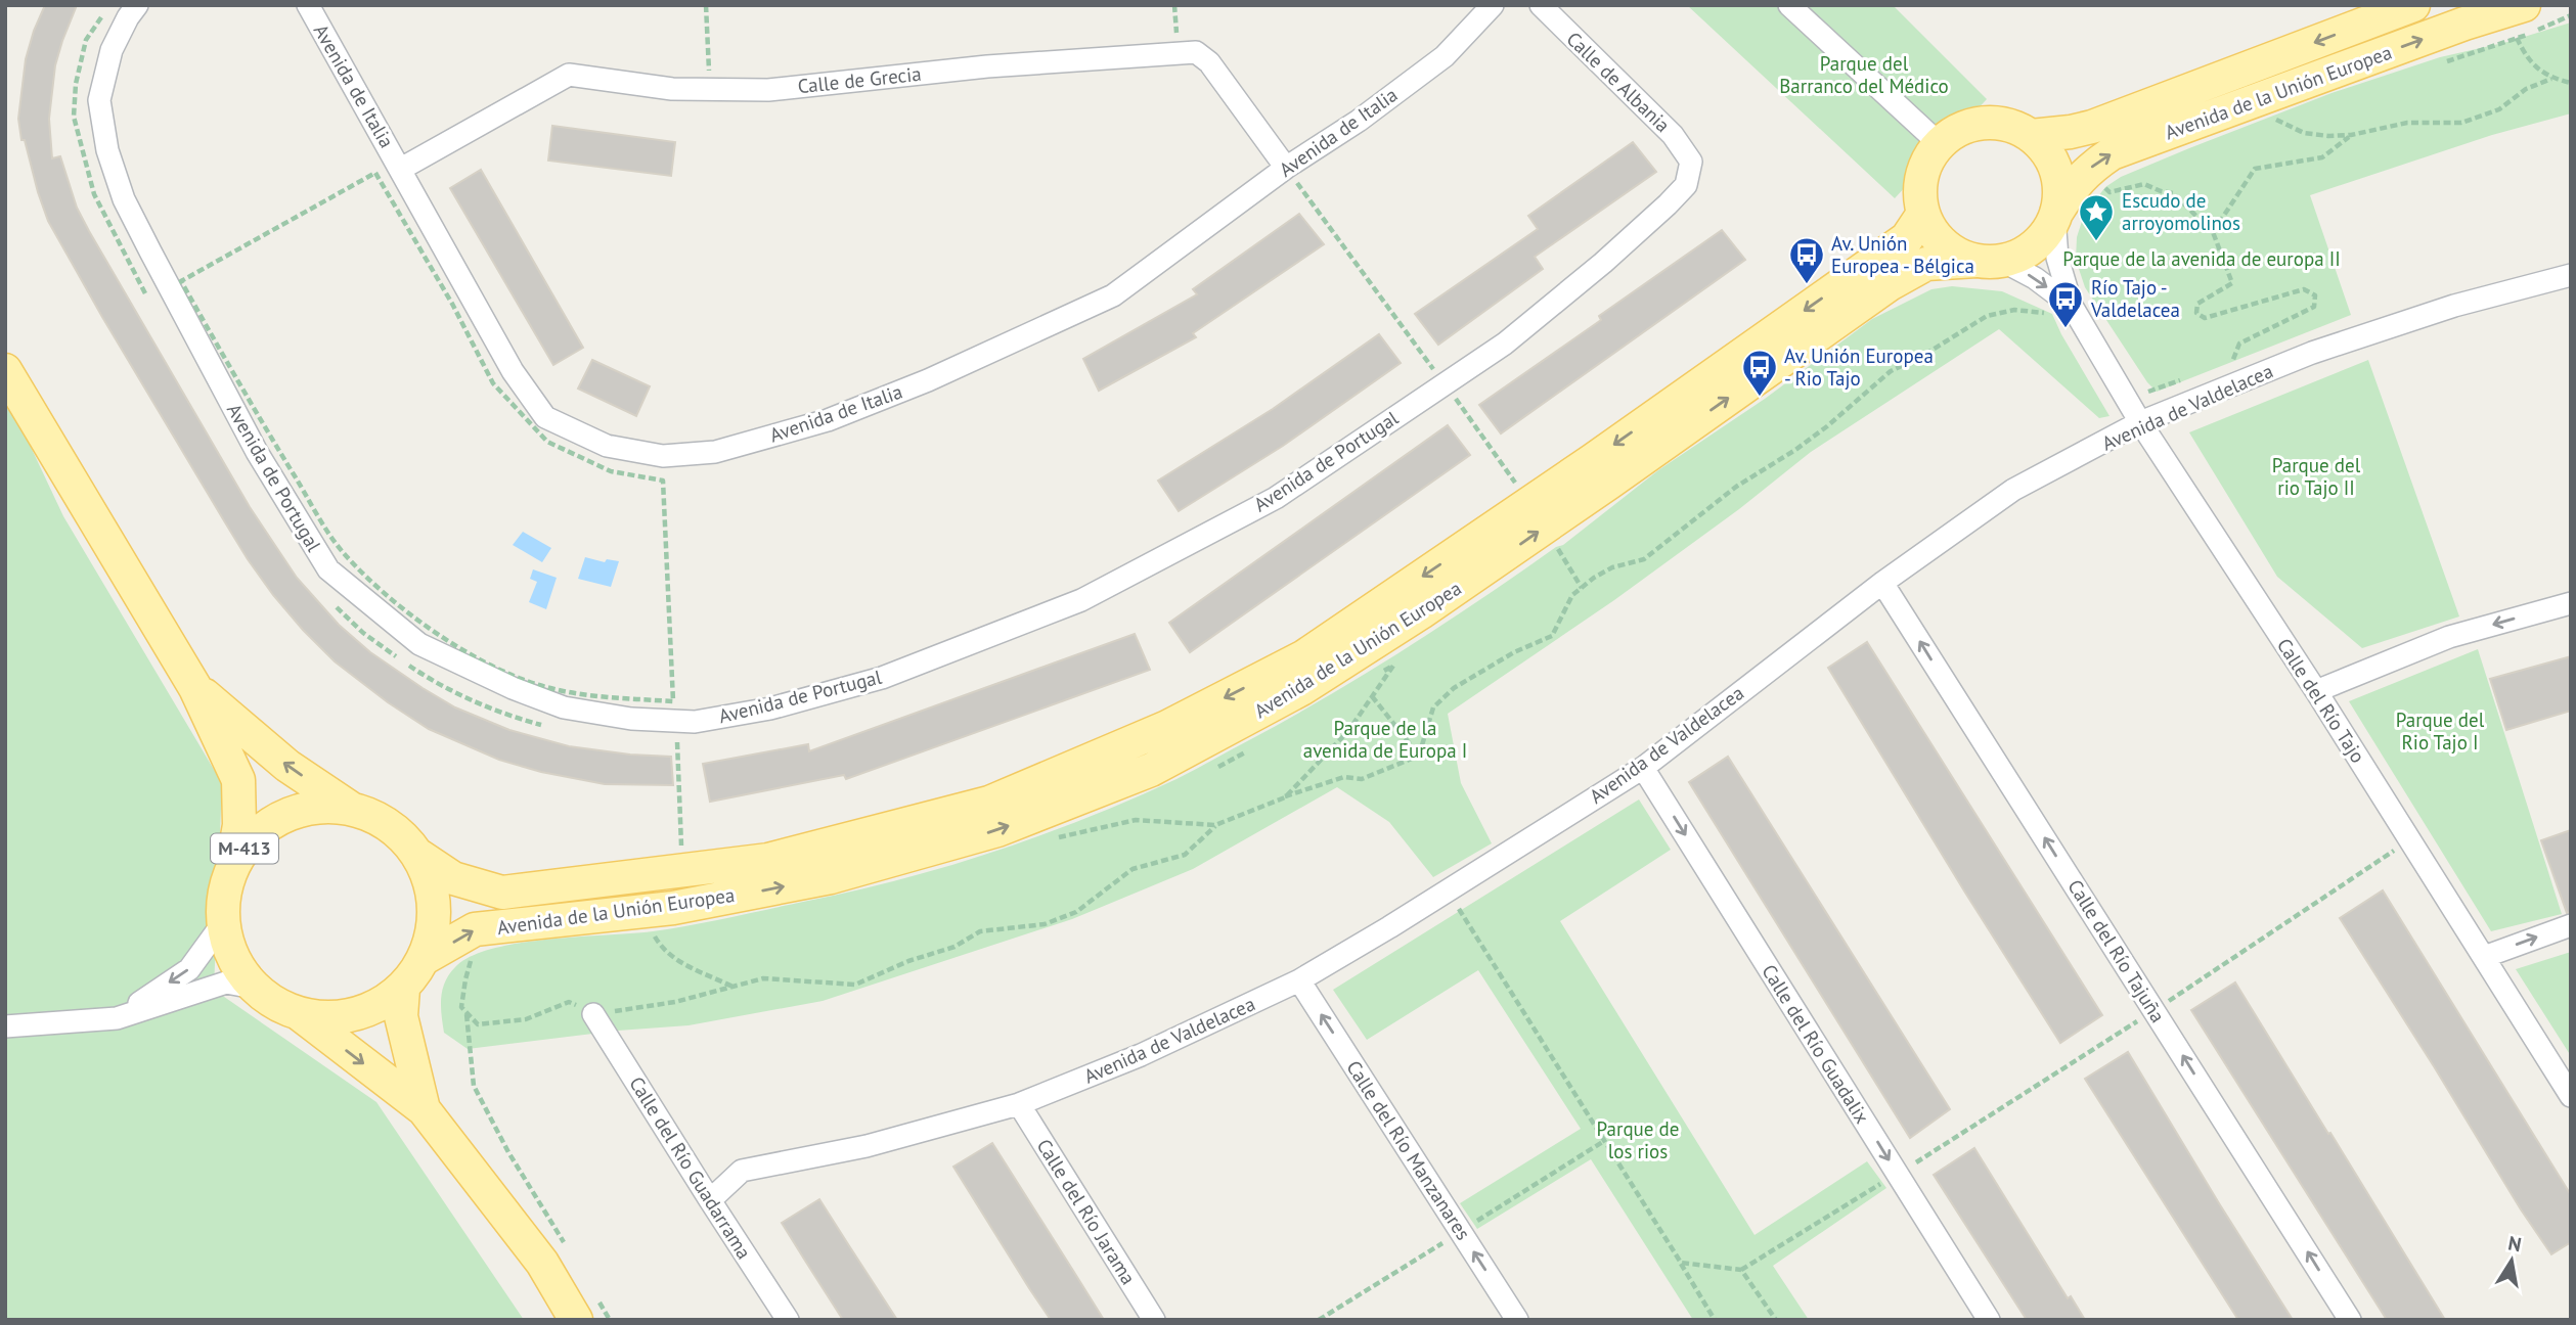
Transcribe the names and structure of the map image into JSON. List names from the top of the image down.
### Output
{
  "streets": {
    "main road": ["Avenida de la Unión Europea", "M-413"],
    "street": [
      "Calle de Grecia",
      "Calle de Albania",
      "Avenida de Italia",
      "Avenida de Valdelacea",
      "Avenida de Portugal",
      "Calle del Río Tajo",
      "Calle del Río Tajuña",
      "Calle del Río Guadalix",
      "Calle del Río Manzanares",
      "Calle del Río Guadarrama",
      "Calle del Río Jarama"
    ]
  },
  "crossings": [
    ["Calle de Grecia", "Avenida de Italia"],
    ["Calle de Albania", "Avenida de Portugal"],
    ["Avenida de la Unión Europea", "Calle del Río Tajo"],
    ["Avenida de la Unión Europea", "M-413"],
    ["Avenida de Valdelacea", "Calle del Río Tajo"],
    ["Avenida de Valdelacea", "Calle del Río Tajuña"],
    ["Avenida de Valdelacea", "Calle del Río Guadalix"],
    ["Avenida de Valdelacea", "Calle del Río Manzanares"],
    ["Avenida de Valdelacea", "Calle del Río Guadarrama"],
    ["Avenida de Valdelacea", "Calle del Río Jarama"]
  ],
  "one_way": ["Calle del Río Tajuña", "Calle del Río Guadalix", "Calle del Río Manzanares"],
  "parks": [
    "Parque del Barranco del Médico",
    "Parque de la avenida de europa II",
    "Parque del rio Tajo II",
    "Parque del Rio Tajo I",
    "Parque de la avenida de Europa I",
    "Parque de los rios"
  ],
  "places": {
    "place": ["Escudo de arroyomolinos"],
    "bus stop": ["Av. Unión Europea - Bélgica", "Río Tajo - Valdelacea", "Av. Unión Europea - Rio Tajo"]
  },
  "north": "top"
}
